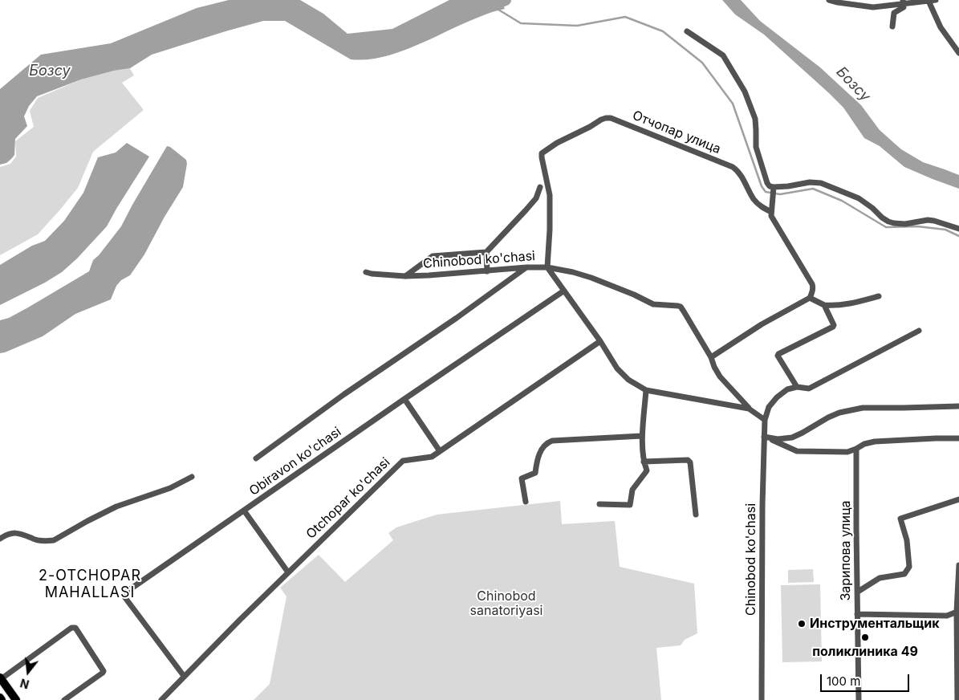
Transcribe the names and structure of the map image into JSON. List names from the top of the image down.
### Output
{
  "streets": {
    "street": [
      "Отчопар улица",
      "Chinobod ko'chasi",
      "Obiravon ko'chasi",
      "Otchopar ko'chasi",
      "Зарипова улица"
    ]
  },
  "crossings": [
    ["Отчопар улица", "Chinobod ko'chasi"],
    ["Obiravon ko'chasi", "Otchopar ko'chasi"]
  ],
  "districts": ["2-OTCHOPAR MAHALLASI"],
  "water": ["Бозсу"],
  "parks": ["Chinobod sanatoriyasi"],
  "places": ["Инструментальщик", "поликлиника 49"],
  "scale_bar": "100 m",
  "north": "bottom"
}
